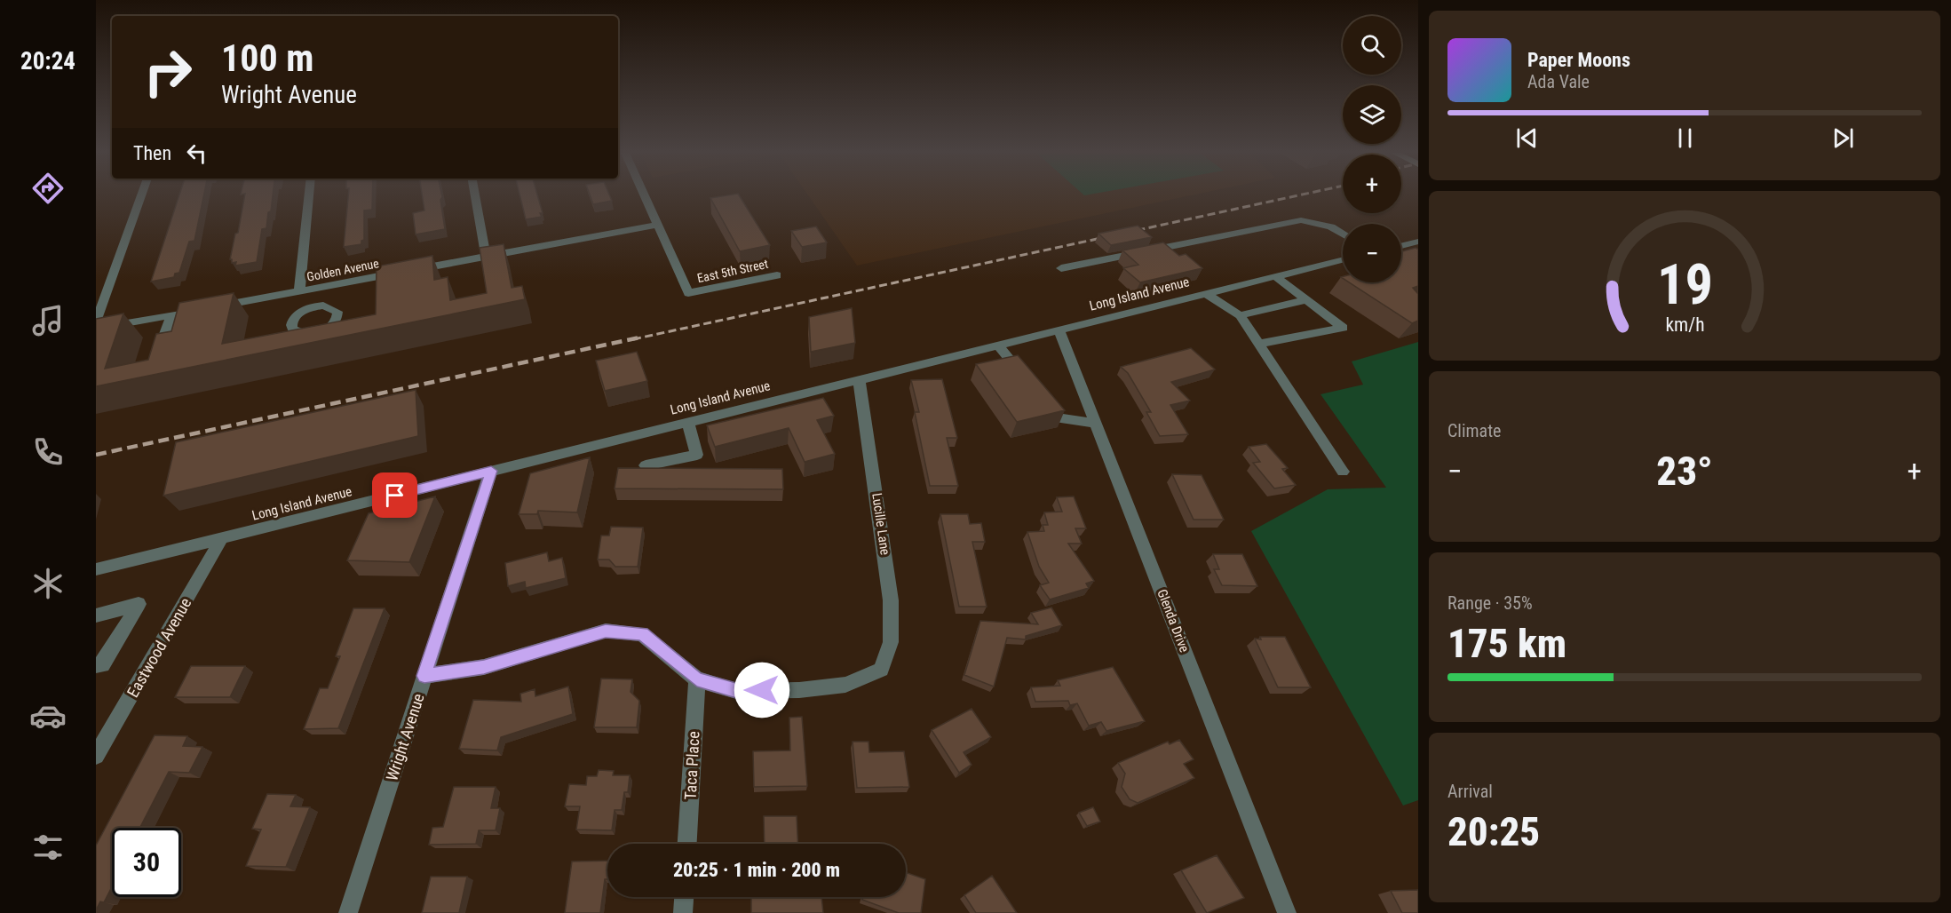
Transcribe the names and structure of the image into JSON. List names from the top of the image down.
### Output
{
  "streets": {
    "street": [
      "Golden Avenue",
      "East 5th Street",
      "Long Island Avenue",
      "Lucille Lane",
      "Glenda Drive",
      "Eastwood Avenue",
      "Wright Avenue",
      "Taca Place"
    ]
  },
  "crossings": [
    ["Golden Avenue", "East 5th Street"],
    ["Long Island Avenue", "Lucille Lane"],
    ["Long Island Avenue", "Glenda Drive"],
    ["Long Island Avenue", "Eastwood Avenue"],
    ["Long Island Avenue", "Wright Avenue"],
    ["Lucille Lane", "Taca Place"]
  ],
  "page": {
    "tabs": "20:24",
    "map_buttons": ["+", "−"],
    "turn": ["100 m", "Wright Avenue"],
    "song": ["Paper Moons", "Ada Vale"],
    "then": "Then",
    "tile": [
      "Climate",
      ["Range · 35%", "175 km"],
      ["Arrival", "20:25"]
    ],
    "heat": ["−", "23°", "+"],
    "limit": "30",
    "trip": "20:25 · 1 min · 200 m",
    "gauge": ["19", "km/h"]
  }
}
